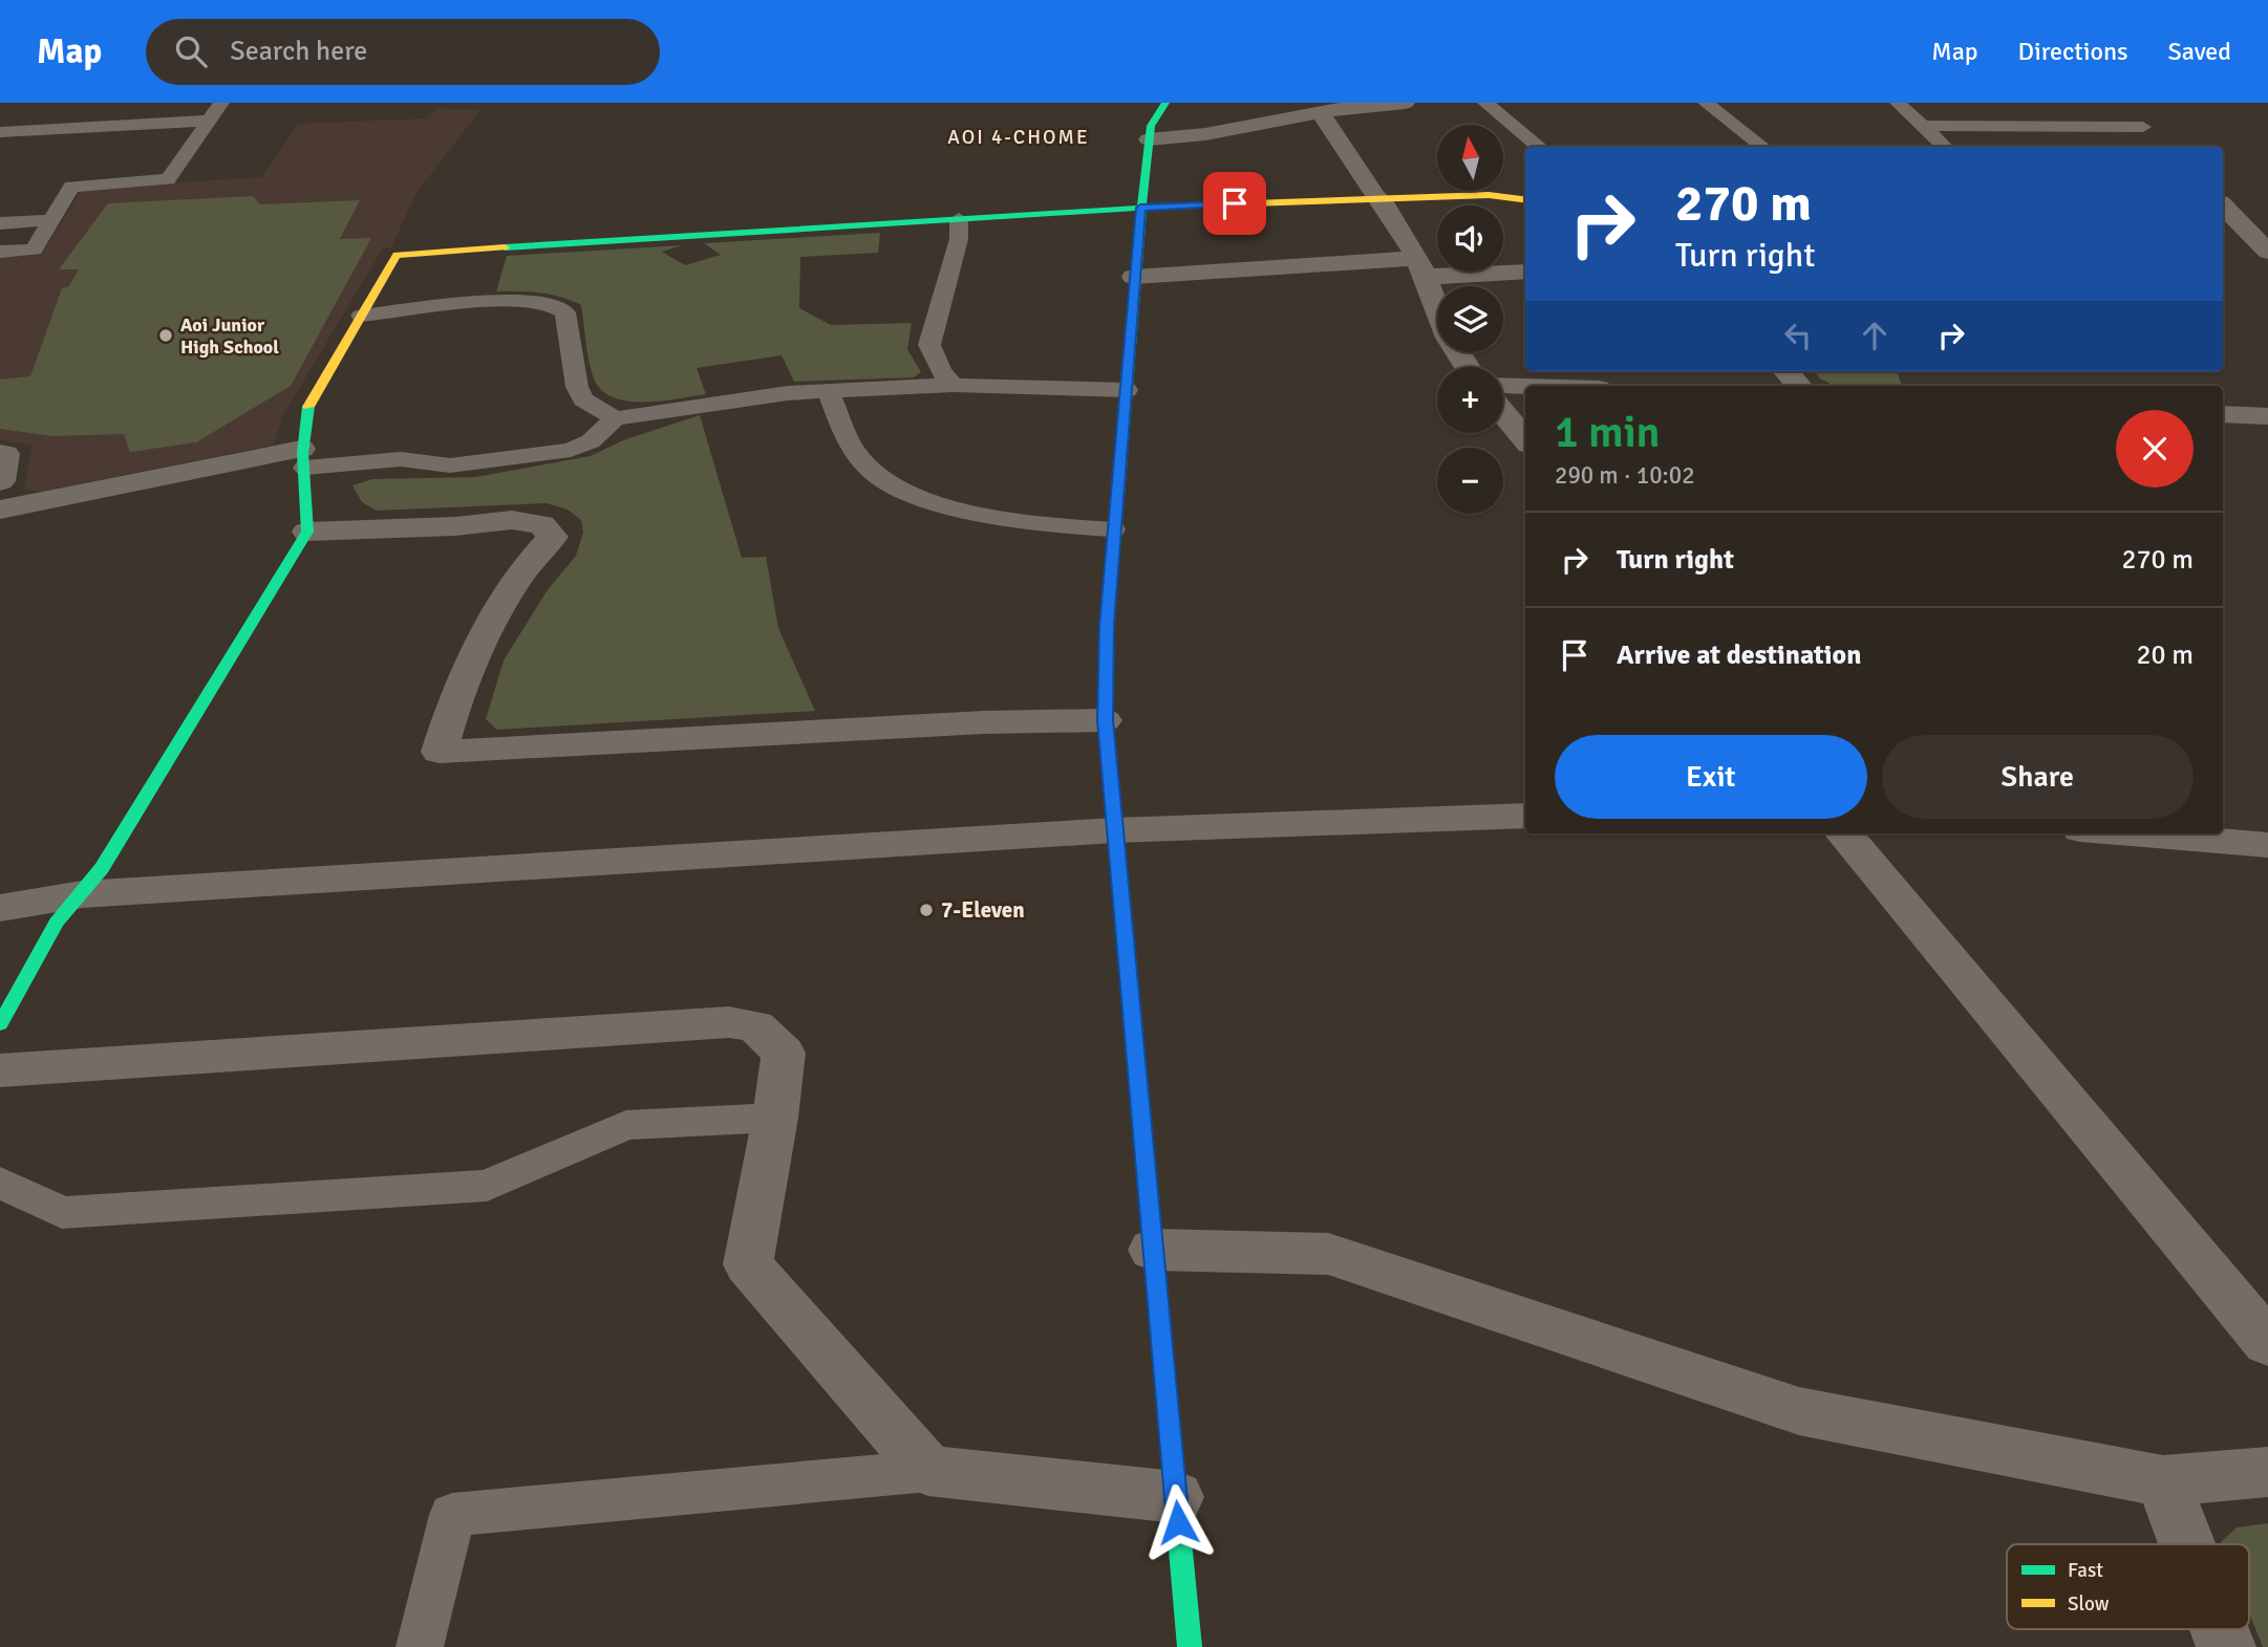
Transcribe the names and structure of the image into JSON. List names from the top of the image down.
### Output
{
  "districts": ["AOI 4-CHOME"],
  "places": ["Aoi Junior High School", "7-Eleven"],
  "legend": ["Fast", "Slow"],
  "north": "top",
  "page": {
    "header": "Map",
    "search": "Search here",
    "nav": ["Map", "Directions", "Saved"],
    "map_buttons": ["+", "−"],
    "turn": ["270 m", "Turn right"],
    "heading": ["1 min", "290 m · 10:02"],
    "list": [
      {
        "name": "Turn right",
        "value": "270 m"
      },
      {
        "name": "Arrive at destination",
        "value": "20 m"
      }
    ],
    "buttons": ["Exit", "Share"]
  }
}
